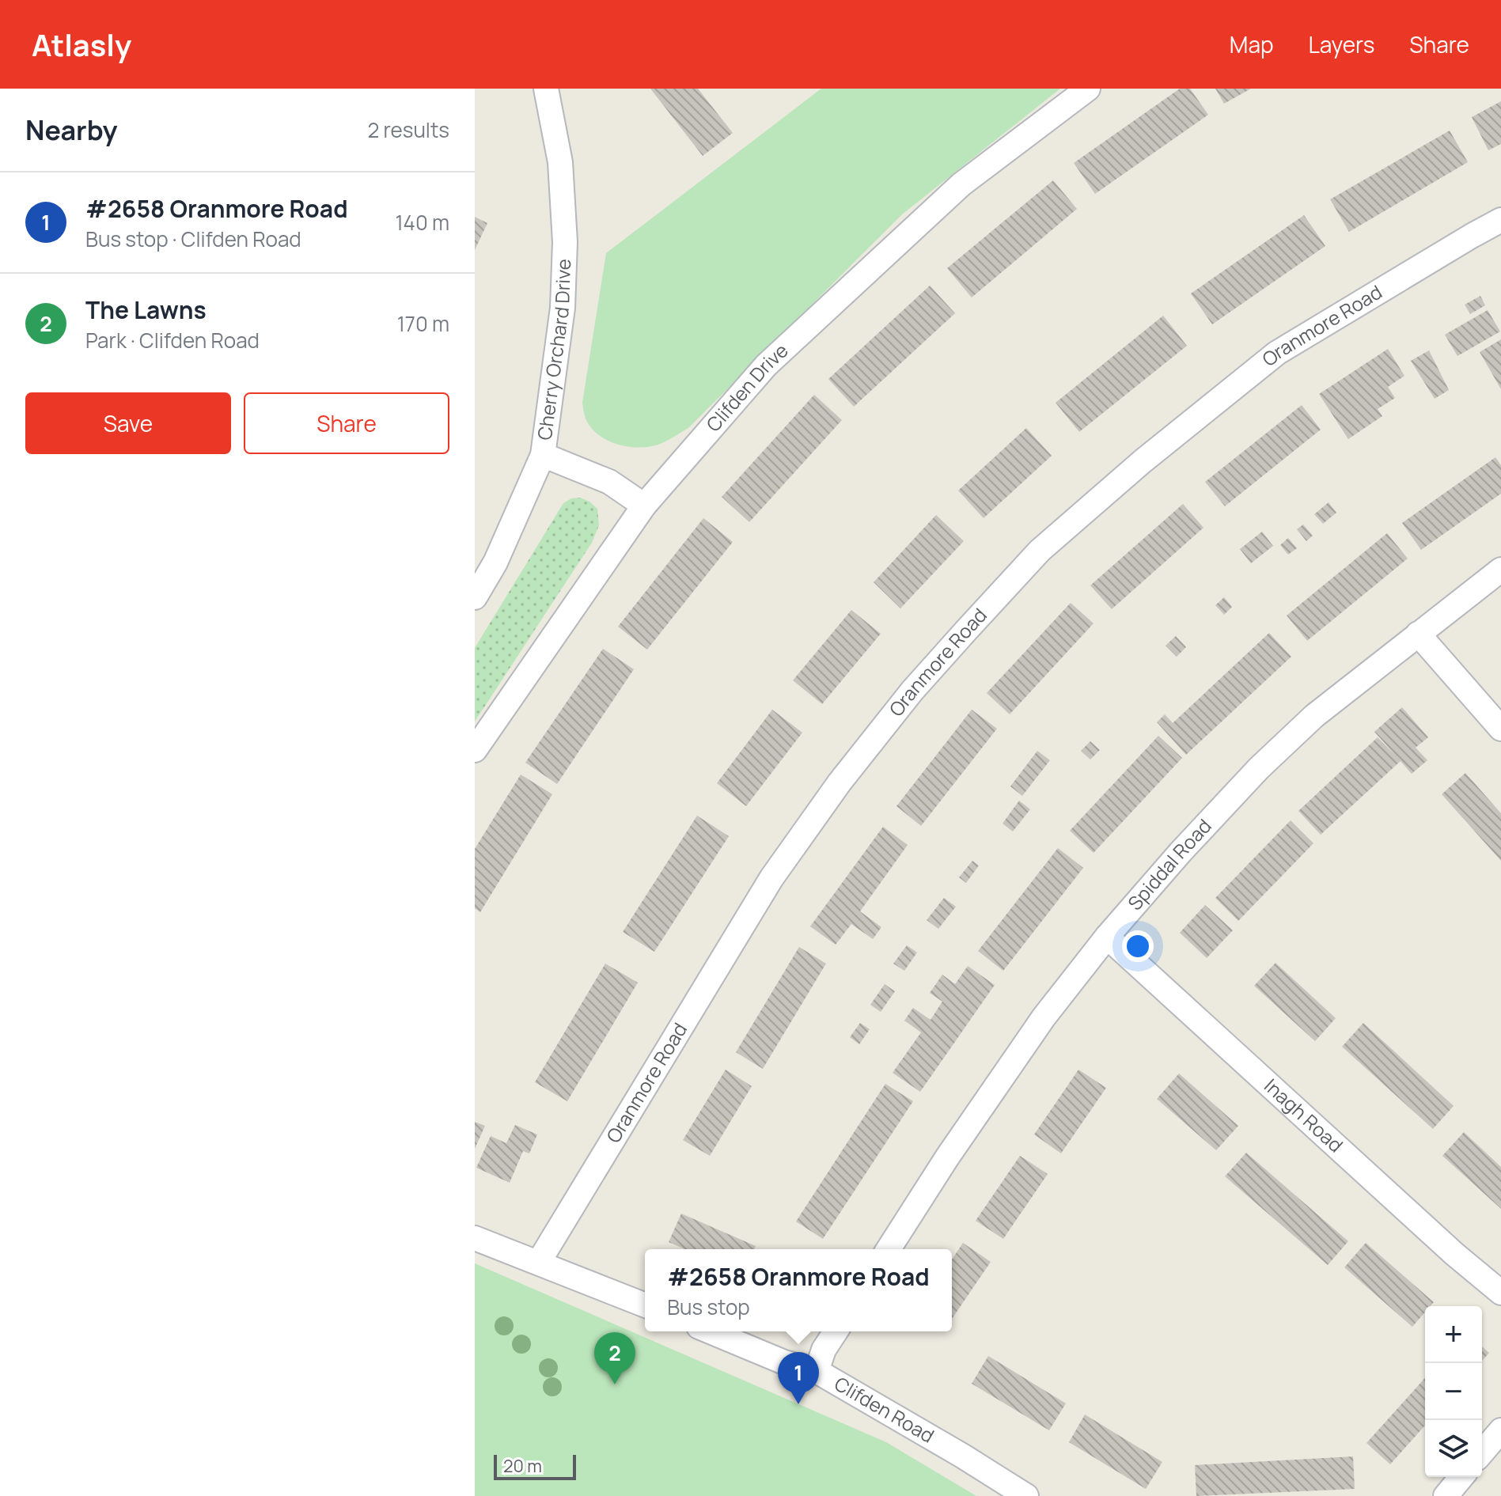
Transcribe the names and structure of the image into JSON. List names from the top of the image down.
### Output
{
  "streets": {
    "street": [
      "Oranmore Road",
      "Cherry Orchard Drive",
      "Clifden Drive",
      "Spiddal Road",
      "Inagh Road",
      "Clifden Road"
    ]
  },
  "crossings": [
    ["Spiddal Road", "Inagh Road"]
  ],
  "scale_bar": "20 m",
  "page": {
    "header": "Atlasly",
    "nav": ["Map", "Layers", "Share"],
    "heading": ["Nearby", "2 results"],
    "list": [
      {
        "mark": "1",
        "name": "#2658 Oranmore Road",
        "note": "Bus stop · Clifden Road",
        "value": "140 m"
      },
      {
        "mark": "2",
        "name": "The Lawns",
        "note": "Park · Clifden Road",
        "value": "170 m"
      }
    ],
    "buttons": ["Save", "Share"],
    "popup": ["#2658 Oranmore Road", "Bus stop"],
    "map_buttons": ["+", "−"],
    "pins": ["2", "1"],
    "scale": "20 m"
  }
}
